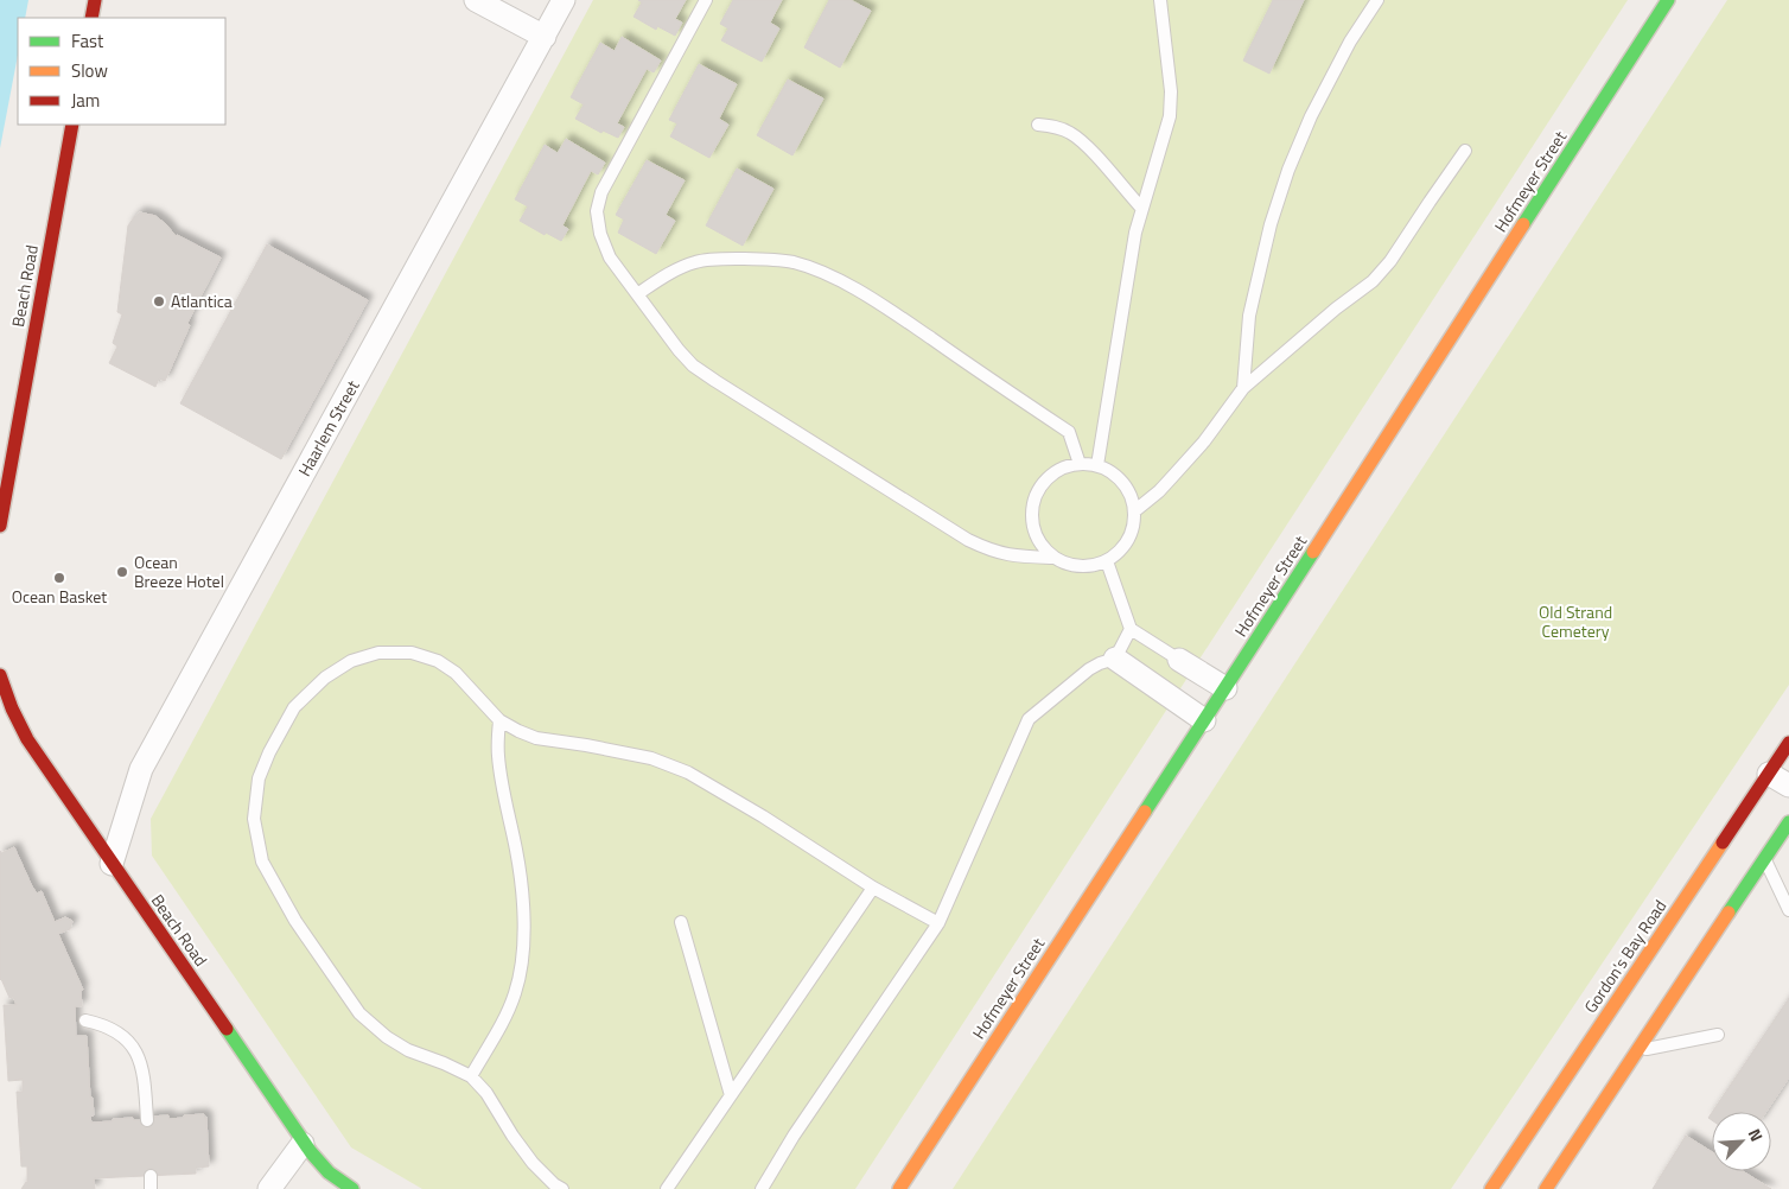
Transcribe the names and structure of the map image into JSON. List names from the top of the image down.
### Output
{
  "streets": {
    "street": [
      "Hofmeyer Street",
      "Beach Road",
      "Haarlem Street",
      "Gordon's Bay Road"
    ]
  },
  "crossings": [
    ["Beach Road", "Haarlem Street"]
  ],
  "parks": ["Old Strand Cemetery"],
  "places": ["Atlantica", "Ocean Breeze Hotel", "Ocean Basket"],
  "legend": ["Fast", "Slow", "Jam"],
  "north": "top right"
}
